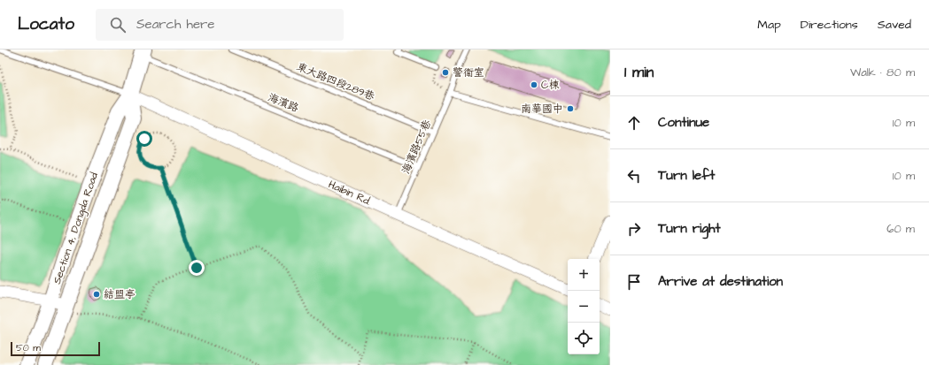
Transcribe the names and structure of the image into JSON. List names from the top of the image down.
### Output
{
  "streets": {
    "main road": ["Section 4, Dongda Road"],
    "street": ["Haibin Rd."],
    "lane": ["東大路四段289巷", "海濱路", "海濱路55巷"]
  },
  "crossings": [
    ["東大路四段289巷", "海濱路55巷"],
    ["海濱路", "海濱路55巷"],
    ["海濱路", "Section 4, Dongda Road"],
    ["海濱路55巷", "Haibin Rd."],
    ["Haibin Rd.", "Section 4, Dongda Road"]
  ],
  "places": [
    "警衛室",
    "C棟",
    "南華國中",
    "結盟亭"
  ],
  "scale_bar": "50 m",
  "page": {
    "header": "Locato",
    "search": "Search here",
    "nav": ["Map", "Directions", "Saved"],
    "heading": ["1 min", "Walk · 80 m"],
    "list": [
      ["Continue", "10 m"],
      ["Turn left", "10 m"],
      ["Turn right", "60 m"],
      "Arrive at destination"
    ],
    "map_buttons": ["+", "−"],
    "scale": "50 m"
  }
}
